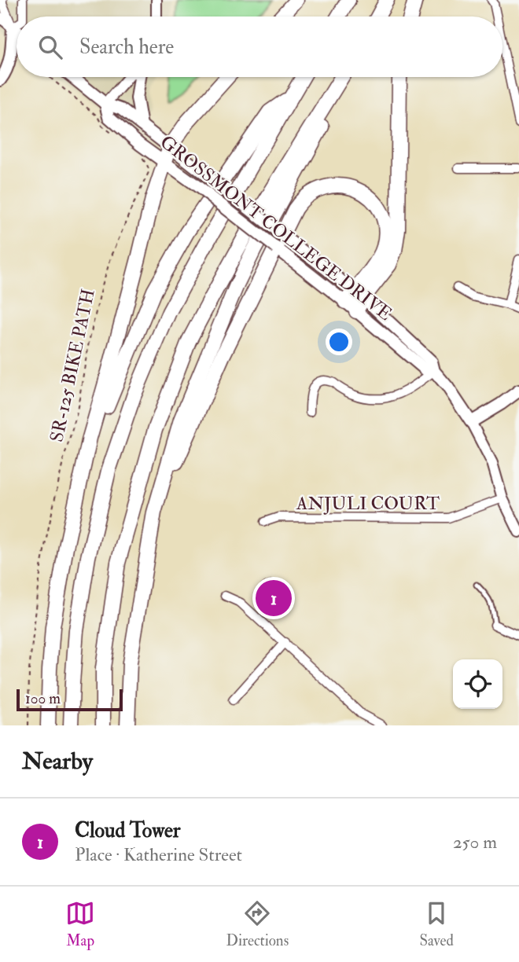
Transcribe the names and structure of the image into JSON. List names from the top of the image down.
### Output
{
  "streets": {
    "main road": ["GROSSMONT COLLEGE DRIVE"],
    "street": ["ANJULI COURT"],
    "path": ["SR-125 BIKE PATH"]
  },
  "crossings": [
    ["GROSSMONT COLLEGE DRIVE", "ANJULI COURT"]
  ],
  "scale_bar": "100 m",
  "page": {
    "search": "Search here",
    "pins": "1",
    "scale": "100 m",
    "heading": "Nearby",
    "list": [
      {
        "mark": "1",
        "name": "Cloud Tower",
        "note": "Place · Katherine Street",
        "value": "250 m"
      }
    ],
    "nav": ["Map", "Directions", "Saved"]
  }
}
